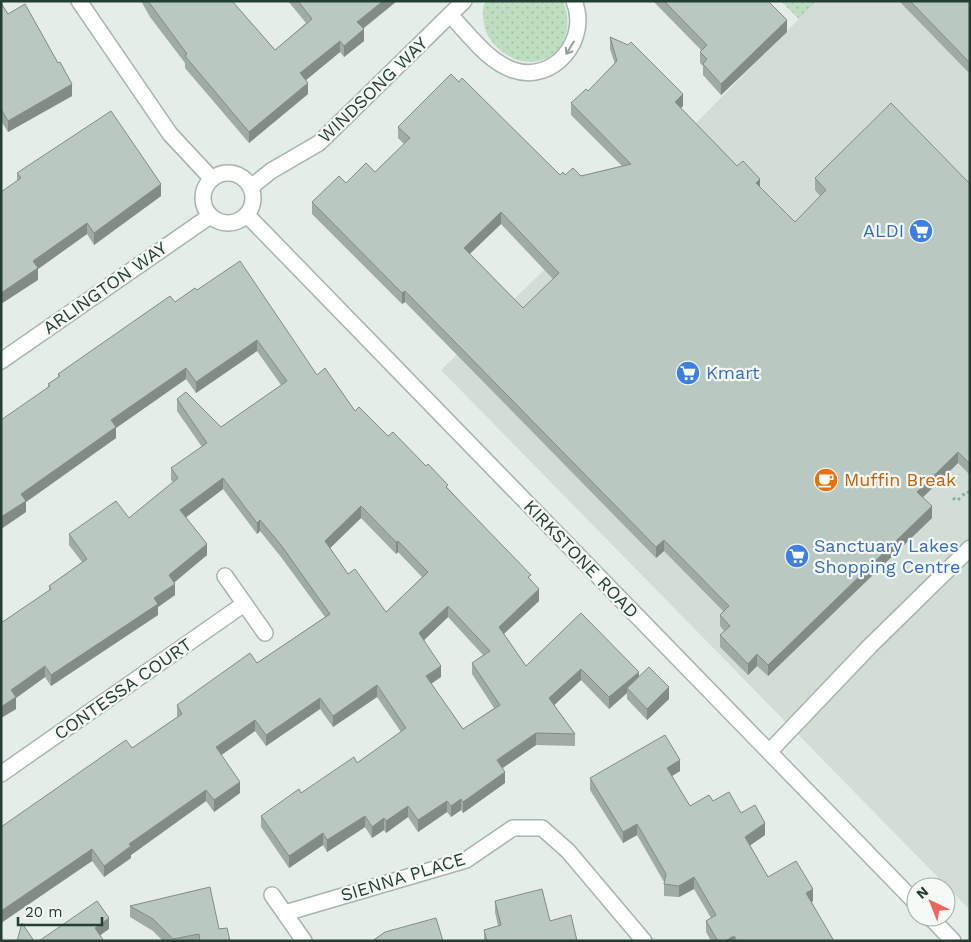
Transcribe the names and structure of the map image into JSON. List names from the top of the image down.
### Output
{
  "streets": {
    "street": [
      "WINDSONG WAY",
      "ARLINGTON WAY",
      "KIRKSTONE ROAD",
      "CONTESSA COURT",
      "SIENNA PLACE"
    ]
  },
  "crossings": [
    ["WINDSONG WAY", "ARLINGTON WAY"],
    ["WINDSONG WAY", "KIRKSTONE ROAD"],
    ["ARLINGTON WAY", "KIRKSTONE ROAD"]
  ],
  "places": {
    "supermarket": ["ALDI", "Kmart", "Sanctuary Lakes Shopping Centre"],
    "cafe": ["Muffin Break"]
  },
  "scale_bar": "20 m",
  "north": "top left"
}
